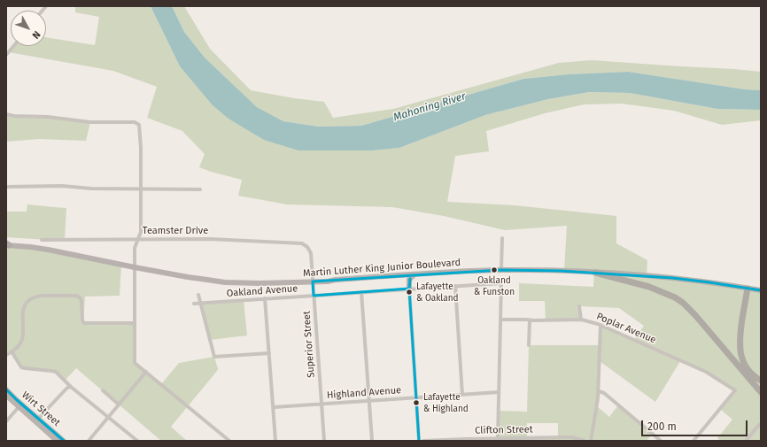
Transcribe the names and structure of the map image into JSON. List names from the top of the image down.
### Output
{
  "streets": {
    "main road": ["Martin Luther King Junior Boulevard", "Wirt Street"],
    "street": [
      "Teamster Drive",
      "Oakland Avenue",
      "Poplar Avenue",
      "Superior Street",
      "Highland Avenue",
      "Clifton Street"
    ]
  },
  "crossings": [
    ["Teamster Drive", "Superior Street"],
    ["Martin Luther King Junior Boulevard", "Superior Street"],
    ["Oakland Avenue", "Poplar Avenue"],
    ["Oakland Avenue", "Superior Street"],
    ["Superior Street", "Highland Avenue"]
  ],
  "water": ["Mahoning River"],
  "places": ["Oakland & Funston", "Lafayette & Oakland", "Lafayette & Highland"],
  "scale_bar": "200 m",
  "north": "bottom right"
}
